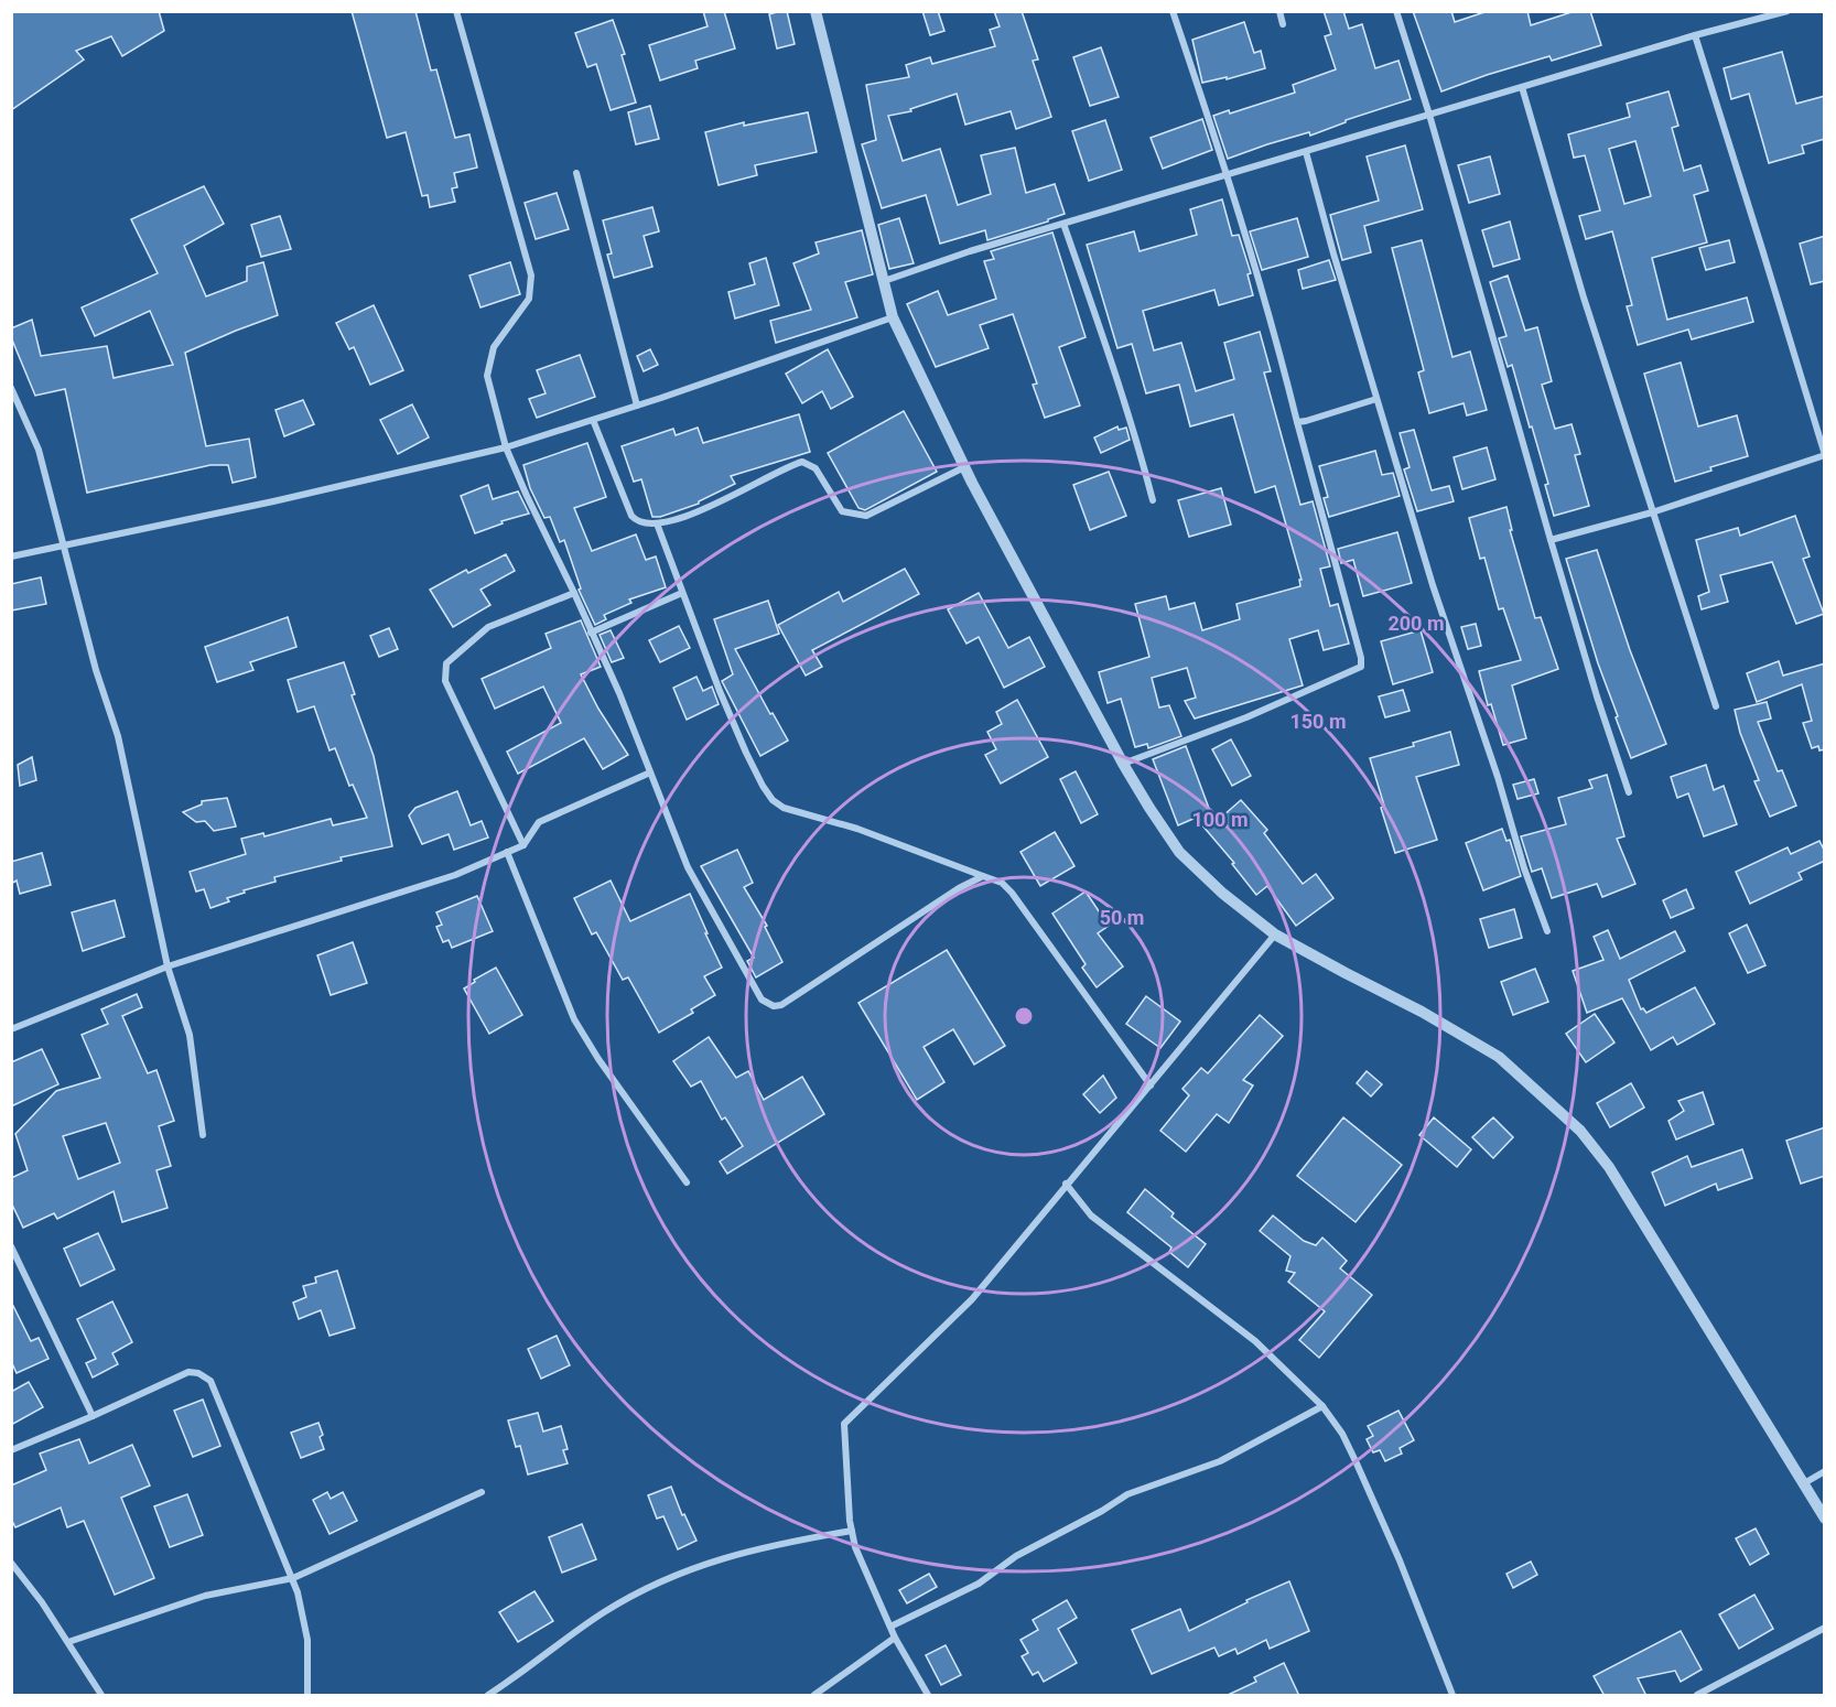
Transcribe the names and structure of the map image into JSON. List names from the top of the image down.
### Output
{
  "rings": [
    "200 m",
    "150 m",
    "100 m",
    "50 m"
  ]
}
